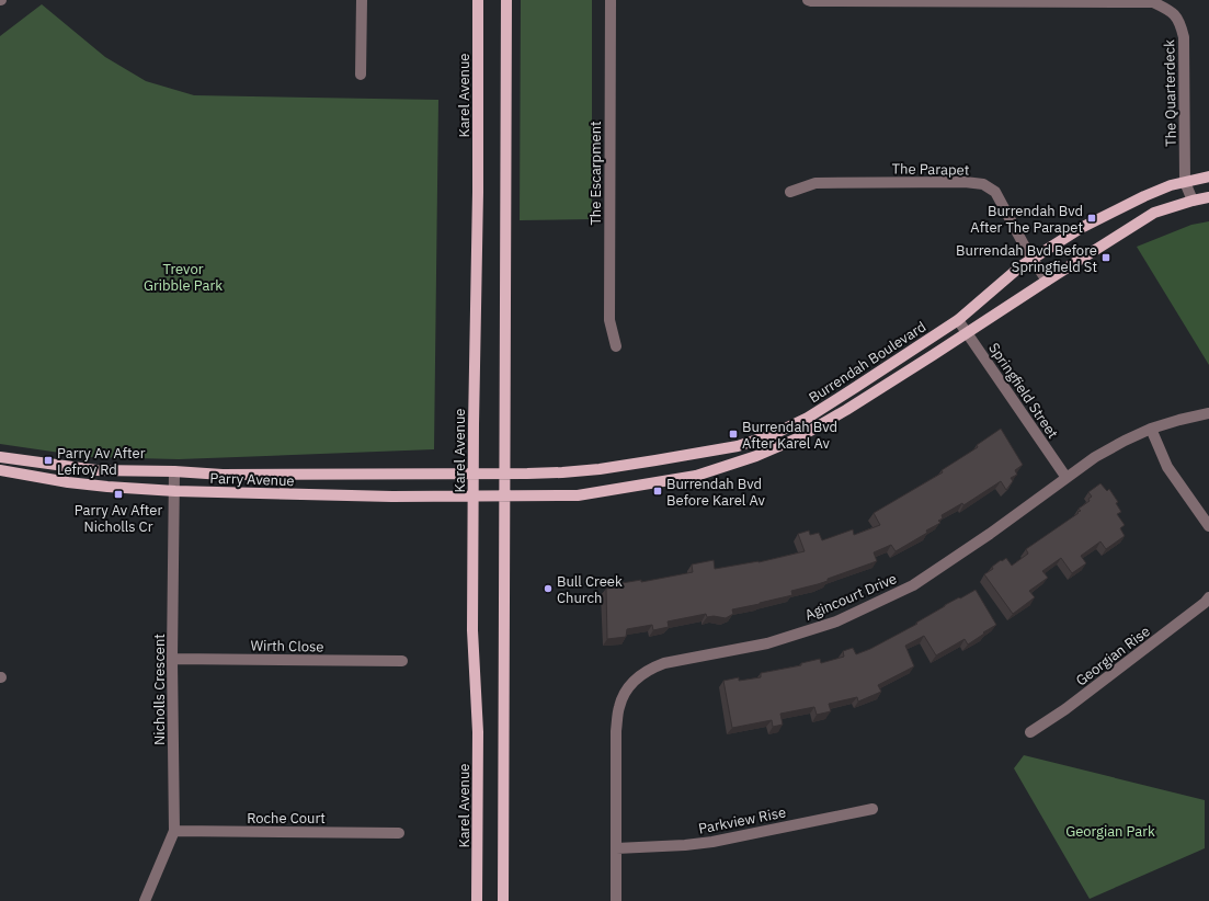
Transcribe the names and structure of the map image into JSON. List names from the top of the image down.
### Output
{
  "streets": {
    "main road": ["Karel Avenue", "Burrendah Boulevard", "Parry Avenue"],
    "street": [
      "The Quarterdeck",
      "The Parapet",
      "The Escarpment",
      "Springfield Street",
      "Agincourt Drive",
      "Wirth Close",
      "Georgian Rise",
      "Nicholls Crescent",
      "Roche Court",
      "Parkview Rise"
    ]
  },
  "crossings": [
    ["The Quarterdeck", "Burrendah Boulevard"],
    ["Karel Avenue", "Parry Avenue"],
    ["The Parapet", "Burrendah Boulevard"],
    ["Burrendah Boulevard", "Springfield Street"],
    ["Burrendah Boulevard", "Parry Avenue"],
    ["Springfield Street", "Agincourt Drive"],
    ["Parry Avenue", "Nicholls Crescent"],
    ["Agincourt Drive", "Parkview Rise"],
    ["Wirth Close", "Nicholls Crescent"],
    ["Nicholls Crescent", "Roche Court"]
  ],
  "parks": ["Trevor Gribble Park", "Georgian Park"],
  "places": {
    "transit": [
      "Burrendah Bvd After The Parapet",
      "Burrendah Bvd Before Springfield St",
      "Burrendah Bvd After Karel Av",
      "Parry Av After Lefroy Rd",
      "Burrendah Bvd Before Karel Av",
      "Parry Av After Nicholls Cr"
    ],
    "other": ["Bull Creek Church"]
  }
}
